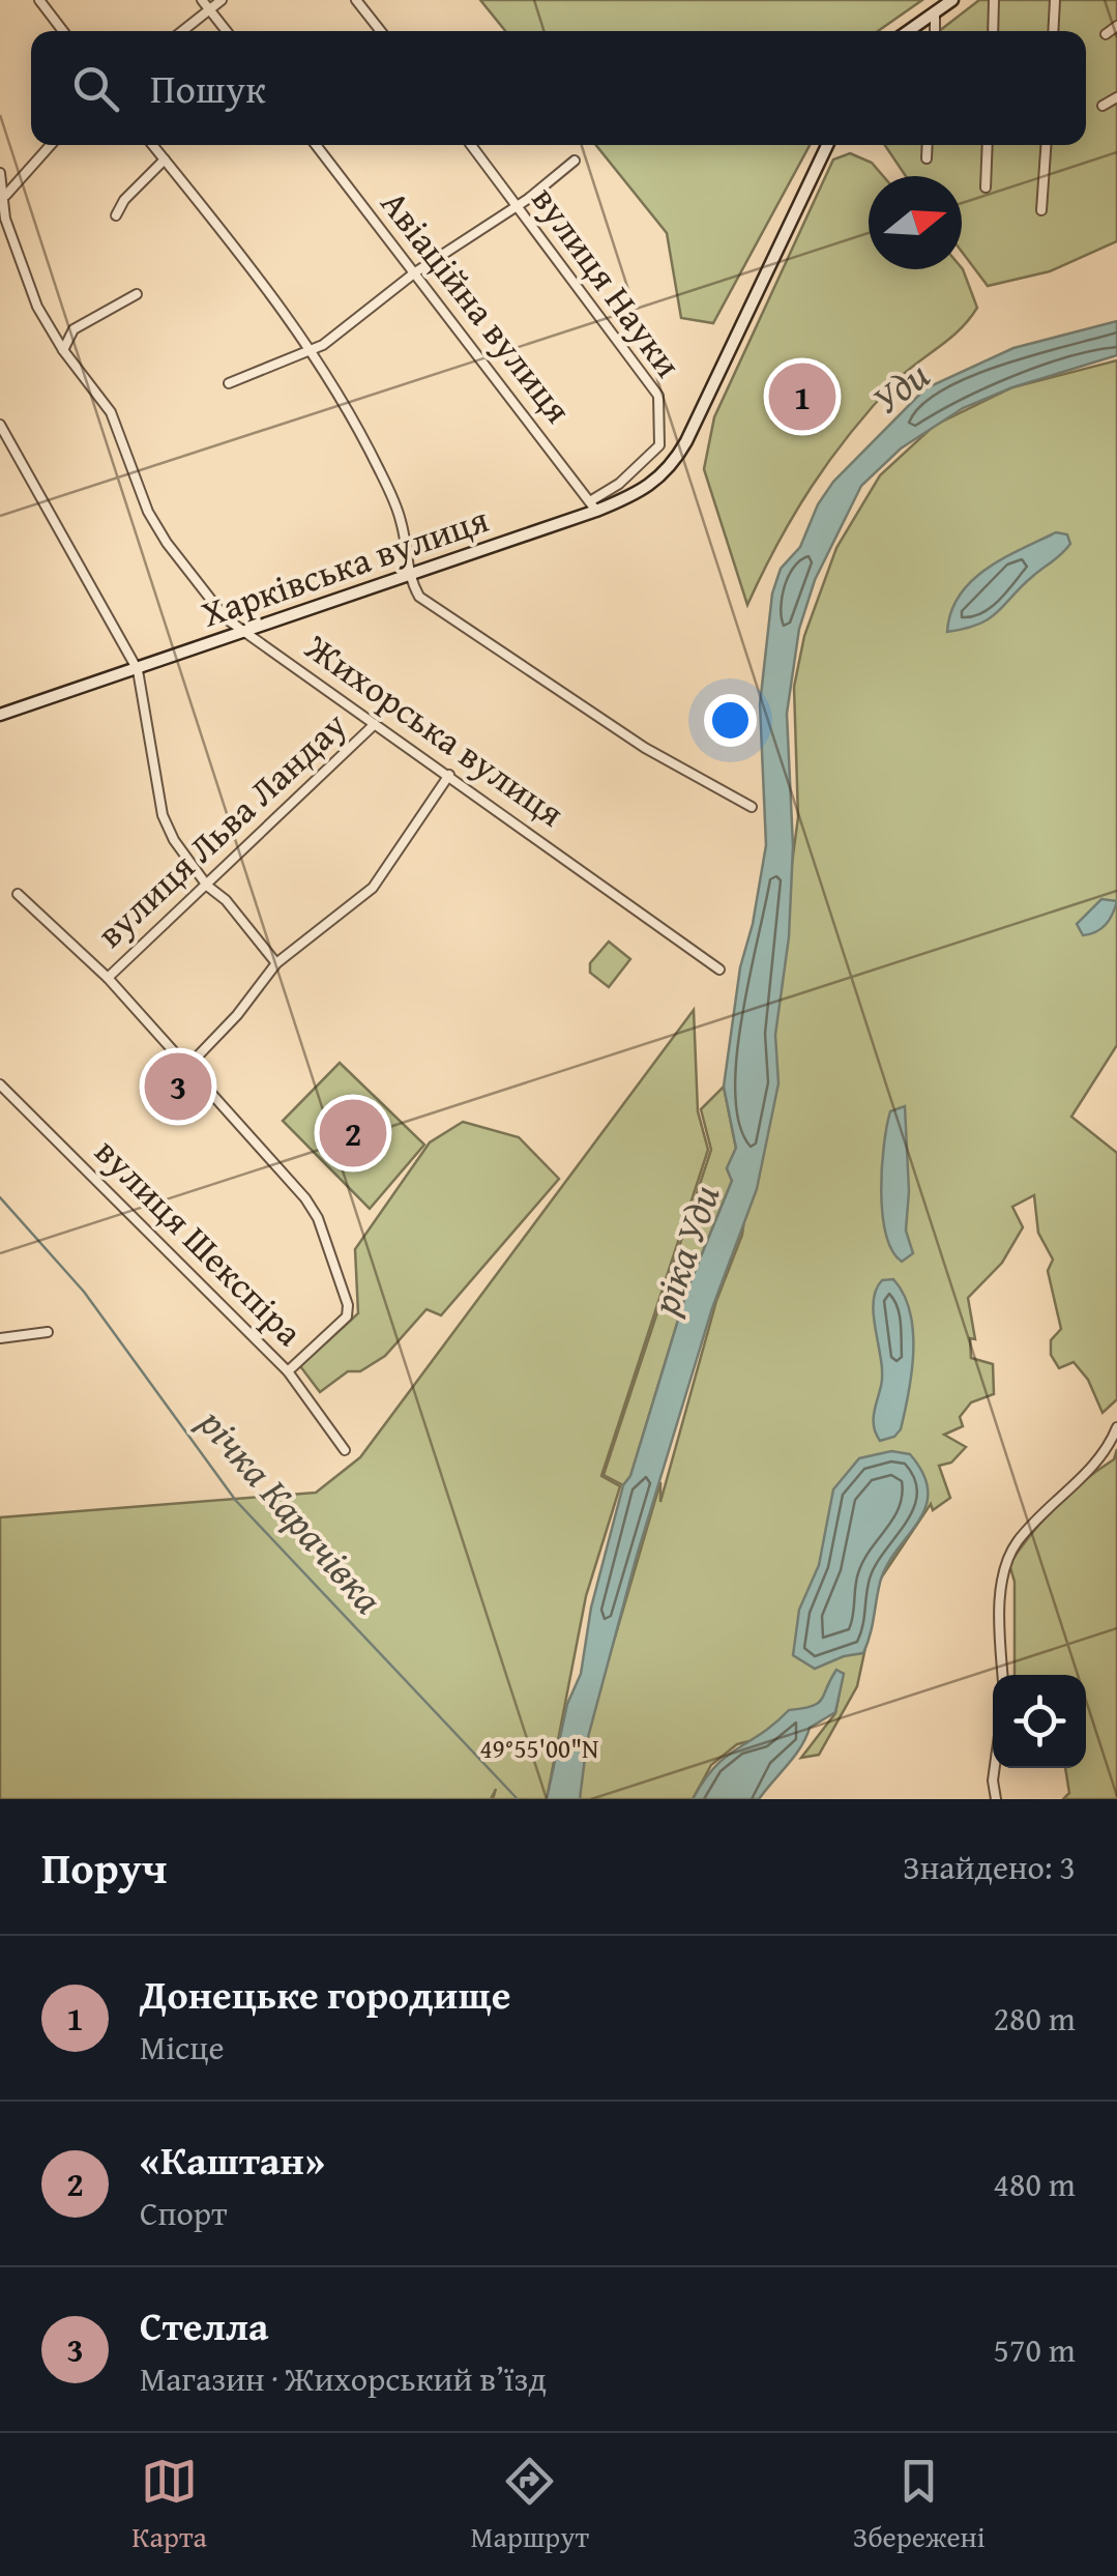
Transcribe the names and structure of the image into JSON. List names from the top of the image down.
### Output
{
  "streets": {
    "main road": ["Харківська вулиця"],
    "street": [
      "вулиця Науки",
      "Авіаційна вулиця",
      "Жихорська вулиця",
      "вулиця Льва Ландау",
      "вулиця Шекспіра"
    ]
  },
  "crossings": [
    ["вулиця Науки", "Авіаційна вулиця"],
    ["вулиця Науки", "Харківська вулиця"],
    ["Авіаційна вулиця", "Харківська вулиця"],
    ["Харківська вулиця", "Жихорська вулиця"],
    ["Жихорська вулиця", "вулиця Льва Ландау"]
  ],
  "water": ["Уди", "ріка Уди", "річка Карачівка"],
  "north": "right",
  "page": {
    "search": "Пошук",
    "pins": ["1", "3", "2"],
    "heading": ["Поруч", "Знайдено: 3"],
    "list": [
      {
        "mark": "1",
        "name": "Донецьке городище",
        "note": "Місце",
        "value": "280 m"
      },
      {
        "mark": "2",
        "name": "«Каштан»",
        "note": "Спорт",
        "value": "480 m"
      },
      {
        "mark": "3",
        "name": "Стелла",
        "note": "Магазин · Жихорський в’їзд",
        "value": "570 m"
      }
    ],
    "nav": ["Карта", "Маршрут", "Збережені"]
  },
  "coordinates": ["49°55'00\"N"]
}
